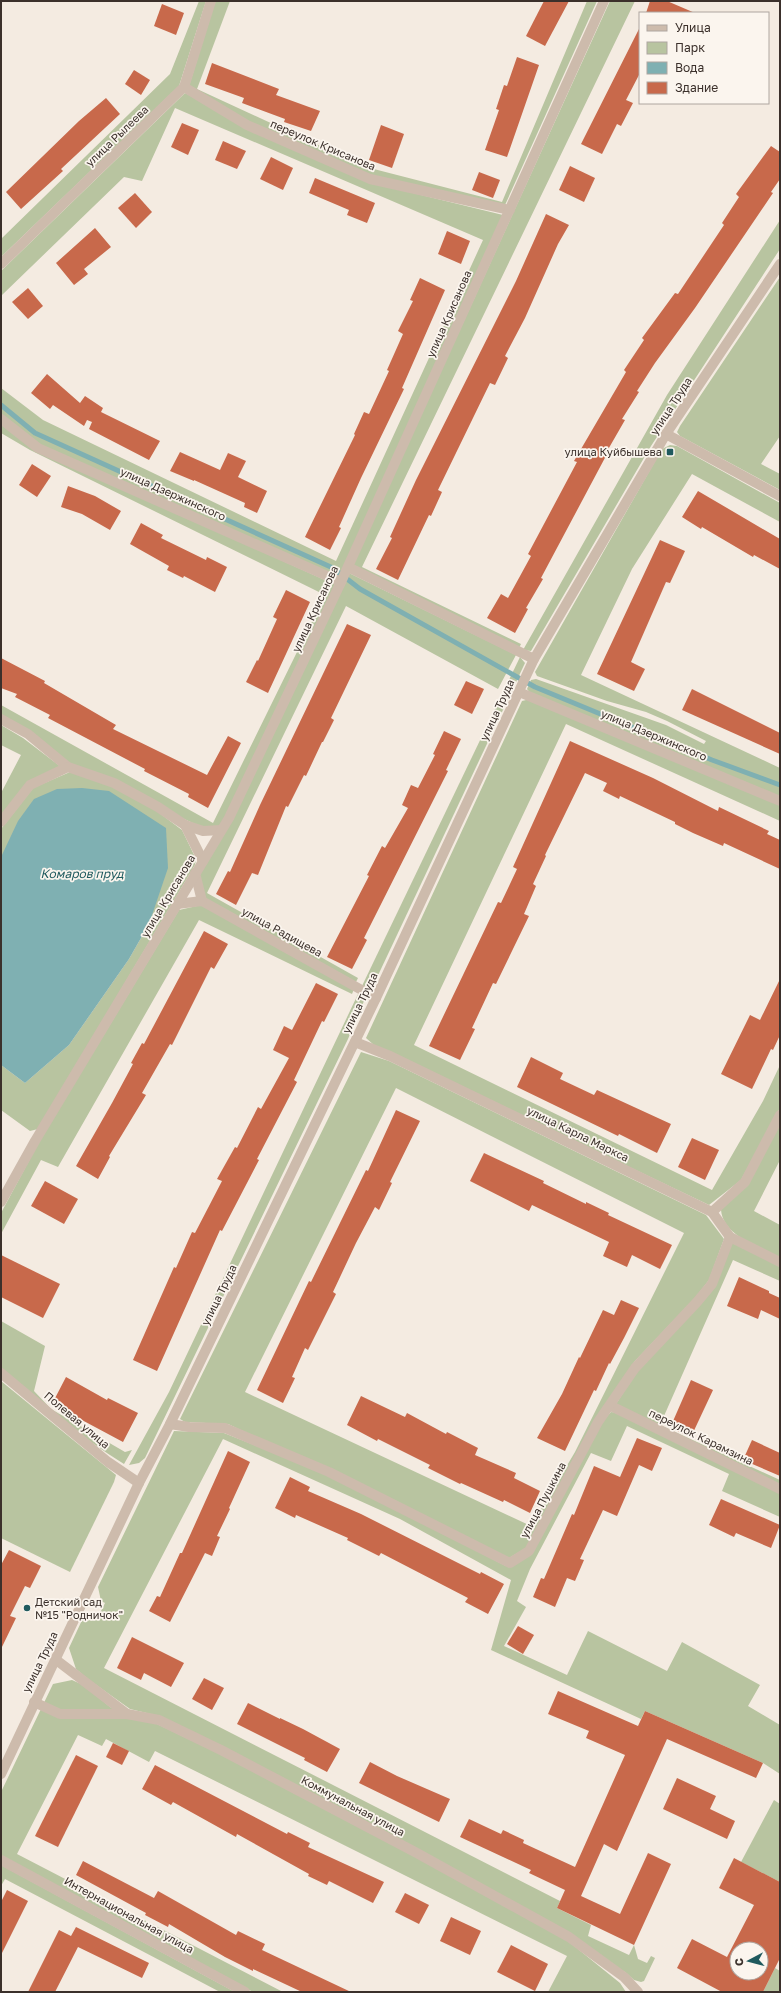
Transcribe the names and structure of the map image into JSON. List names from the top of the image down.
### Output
{
  "streets": {
    "street": [
      "улица Рылеева",
      "переулок Крисанова",
      "улица Крисанова",
      "улица Труда",
      "улица Дзержинского",
      "улица Радищева",
      "улица Карла Маркса",
      "Полевая улица",
      "переулок Карамзина",
      "улица Пушкина",
      "Коммунальная улица",
      "Интернациональная улица"
    ]
  },
  "crossings": [
    ["улица Рылеева", "переулок Крисанова"],
    ["переулок Крисанова", "улица Крисанова"],
    ["улица Крисанова", "улица Дзержинского"],
    ["улица Труда", "улица Дзержинского"],
    ["улица Труда", "улица Радищева"],
    ["улица Труда", "улица Карла Маркса"],
    ["улица Труда", "Полевая улица"],
    ["улица Труда", "улица Пушкина"],
    ["улица Труда", "Коммунальная улица"],
    ["улица Карла Маркса", "улица Пушкина"],
    ["переулок Карамзина", "улица Пушкина"]
  ],
  "water": ["Комаров пруд"],
  "places": {
    "transit": ["улица Куйбышева"],
    "other": ["Детский сад №15 \"Родничок\""]
  },
  "legend": [
    "Улица",
    "Парк",
    "Вода",
    "Здание"
  ],
  "north": "left"
}
